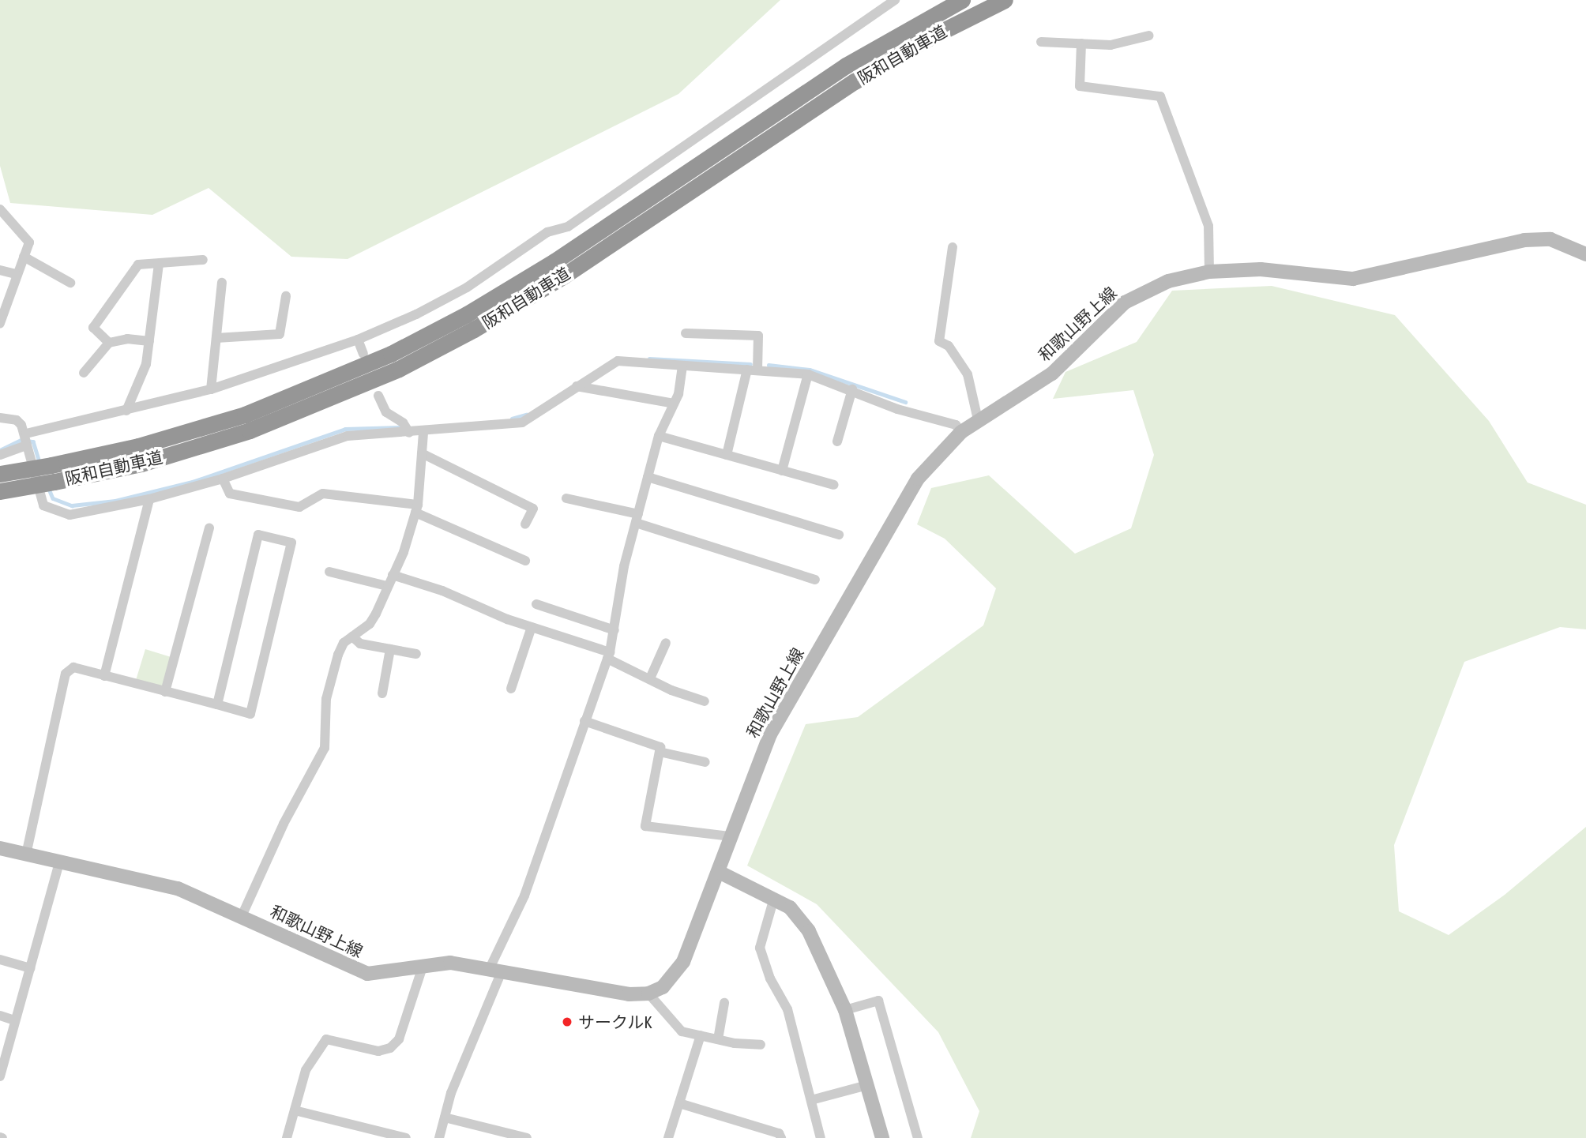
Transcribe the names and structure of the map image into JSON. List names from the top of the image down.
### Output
{
  "streets": {
    "highway": ["阪和自動車道"],
    "main road": ["和歌山野上線"]
  },
  "places": ["サークルK"]
}
